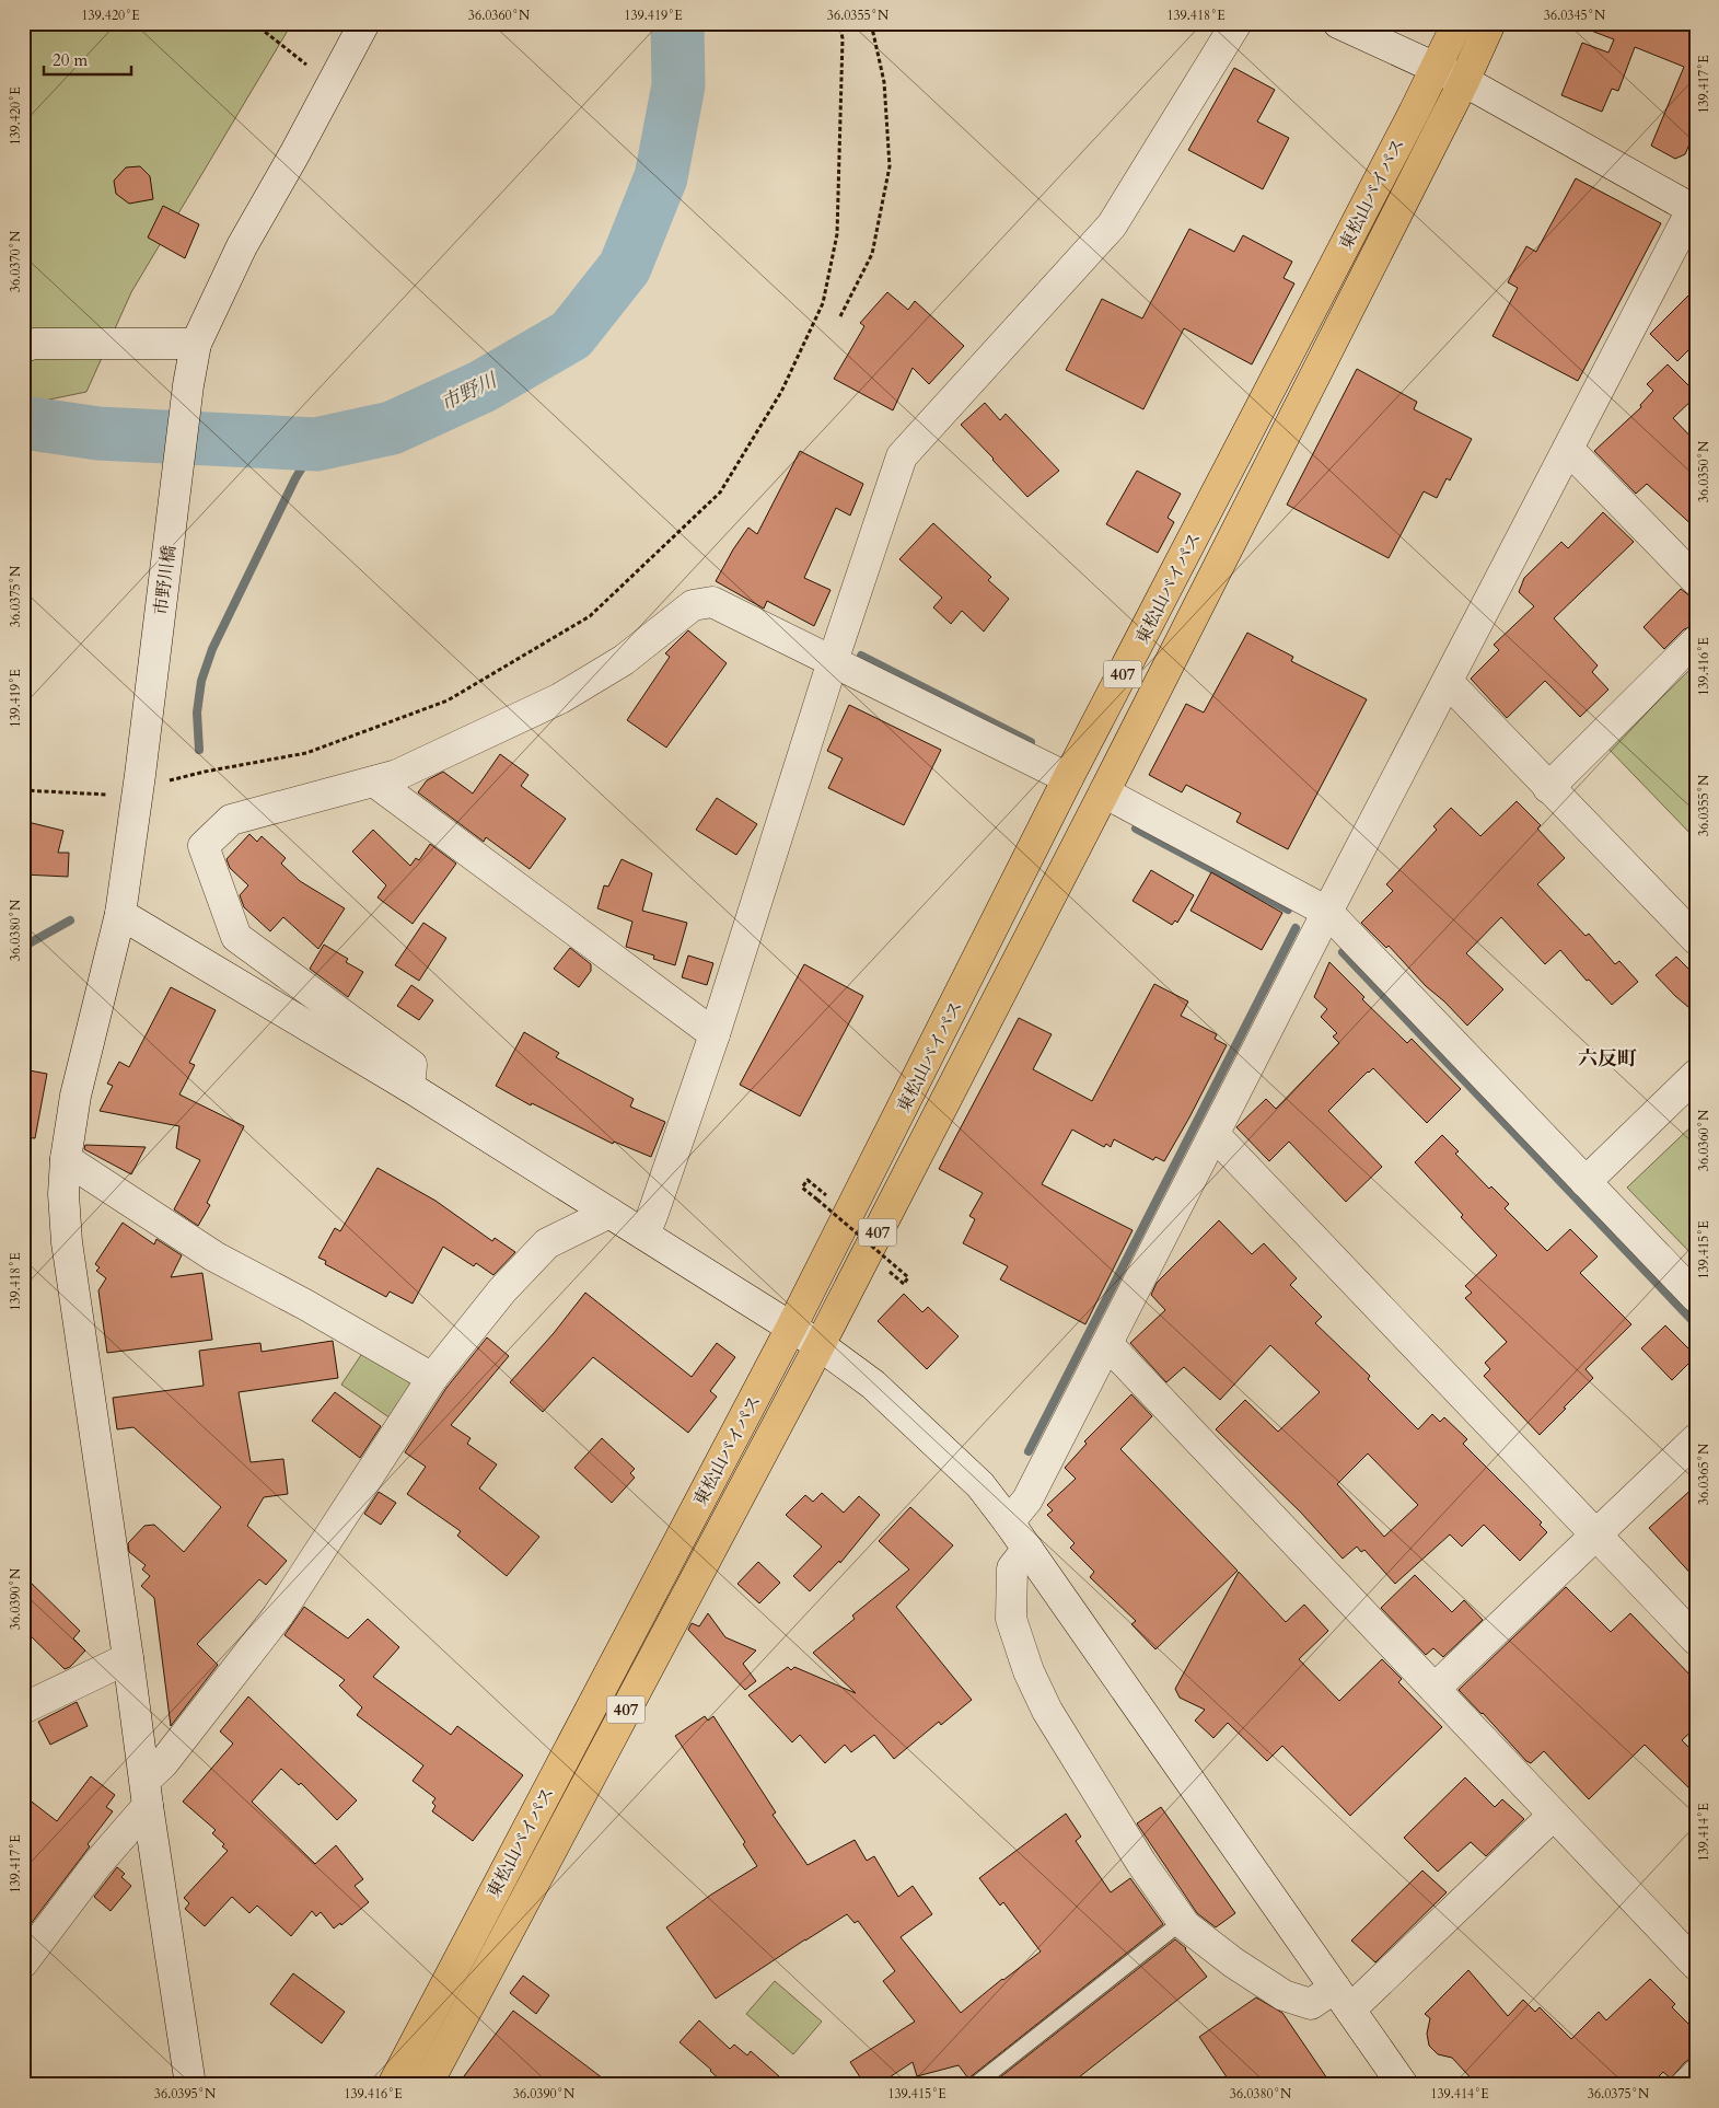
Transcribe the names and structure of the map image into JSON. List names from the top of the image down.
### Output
{
  "streets": {
    "highway": ["東松山バイパス", "407"],
    "street": ["市野川橋"]
  },
  "districts": ["六反町"],
  "water": ["市野川"],
  "scale_bar": "20 m",
  "coordinates": [
    "139.420°E",
    "36.0360°N",
    "139.419°E",
    "36.0355°N",
    "139.418°E",
    "36.0345°N",
    "139.417°E",
    "36.0370°N",
    "36.0350°N",
    "36.0375°N",
    "139.416°E",
    "36.0380°N",
    "139.415°E",
    "36.0365°N",
    "36.0390°N",
    "139.414°E",
    "36.0395°N"
  ]
}
